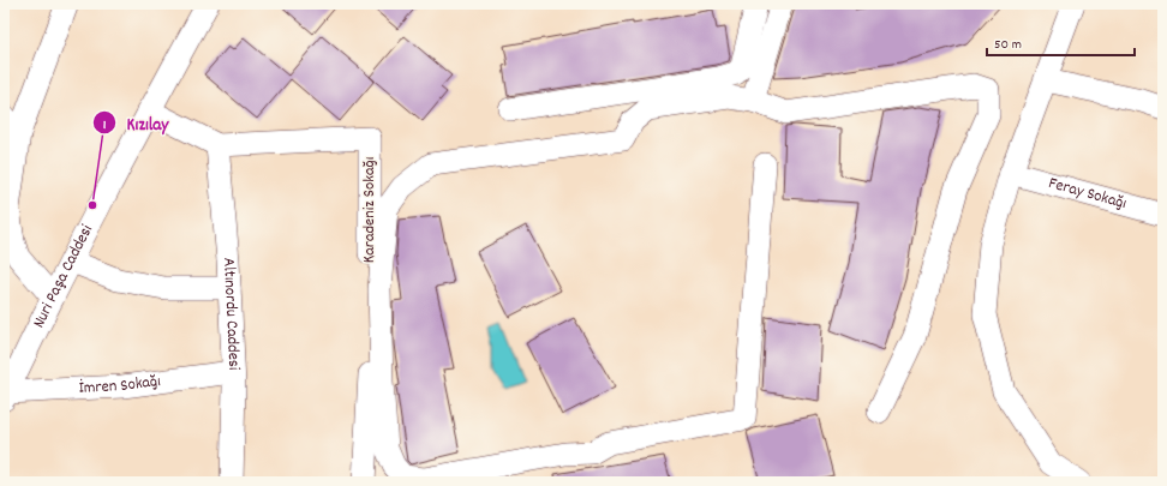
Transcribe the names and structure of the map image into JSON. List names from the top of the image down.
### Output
{
  "streets": {
    "street": [
      "Feray Sokağı",
      "Karadeniz Sokağı",
      "Nuri Paşa Caddesi",
      "Altınordu Caddesi",
      "İmren Sokağı"
    ]
  },
  "crossings": [
    ["Karadeniz Sokağı", "Altınordu Caddesi"],
    ["Nuri Paşa Caddesi", "İmren Sokağı"],
    ["Altınordu Caddesi", "İmren Sokağı"]
  ],
  "places": ["Kızılay"],
  "scale_bar": "50 m"
}
